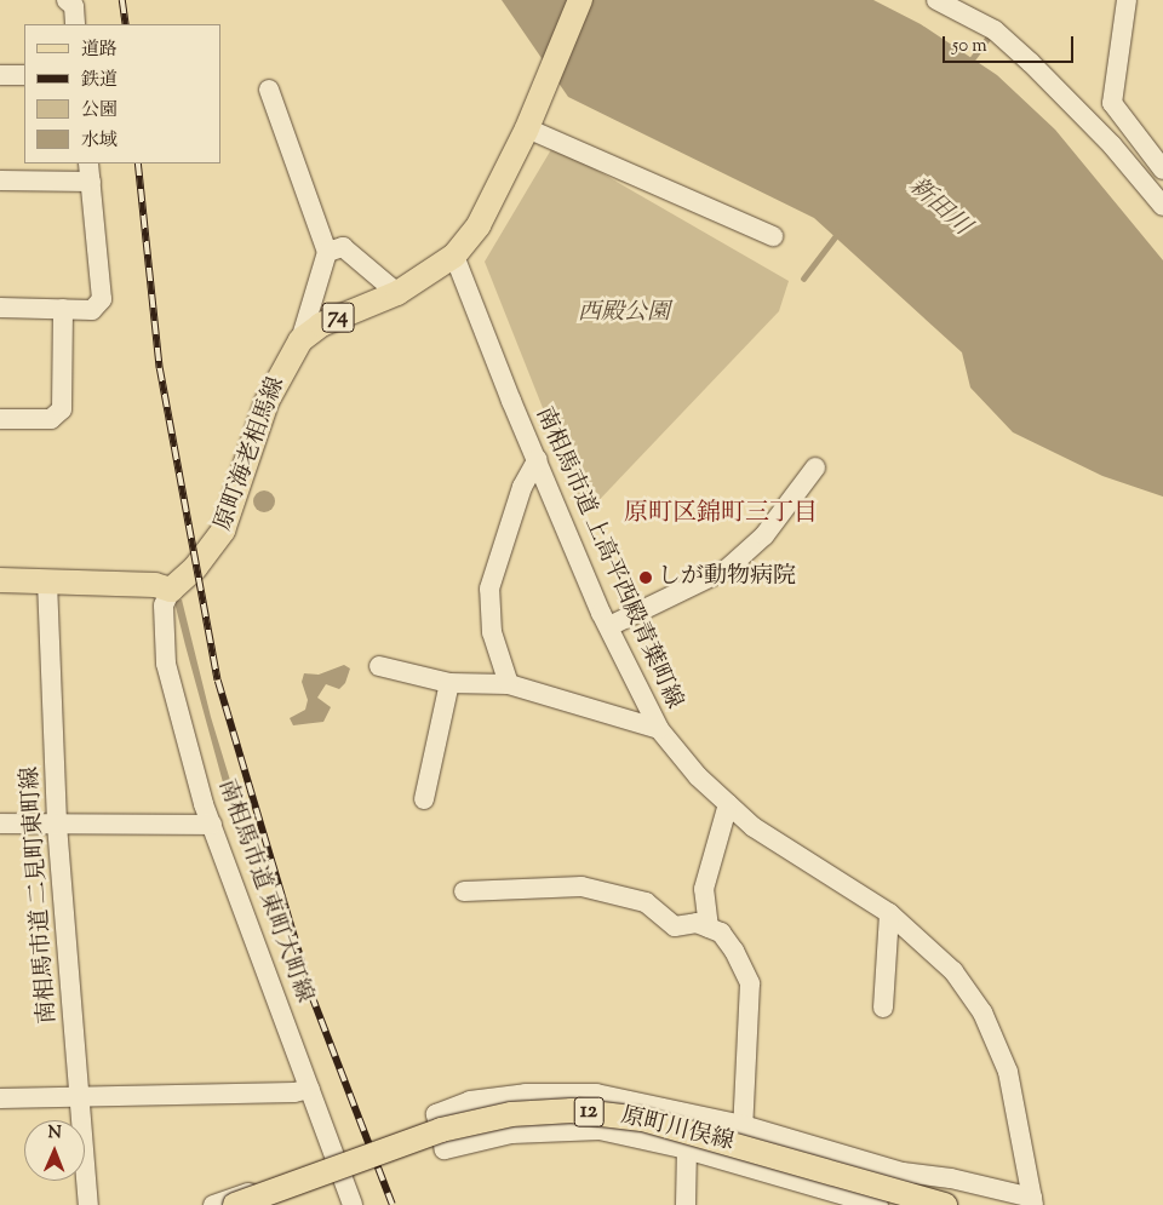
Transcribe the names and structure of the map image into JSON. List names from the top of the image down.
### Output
{
  "streets": {
    "main road": [
      "74",
      "原町海老相馬線",
      "12",
      "原町川俣線"
    ],
    "street": ["南相馬市道 上高平西殿青葉町線", "南相馬市道 東町大町線", "南相馬市道 二見町東町線"]
  },
  "crossings": [
    ["原町海老相馬線", "南相馬市道 上高平西殿青葉町線"],
    ["原町海老相馬線", "南相馬市道 東町大町線"]
  ],
  "districts": ["原町区錦町三丁目"],
  "water": ["新田川"],
  "parks": ["西殿公園"],
  "places": ["しが動物病院"],
  "legend": [
    "道路",
    "鉄道",
    "公園",
    "水域"
  ],
  "scale_bar": "50 m",
  "north": "top"
}
